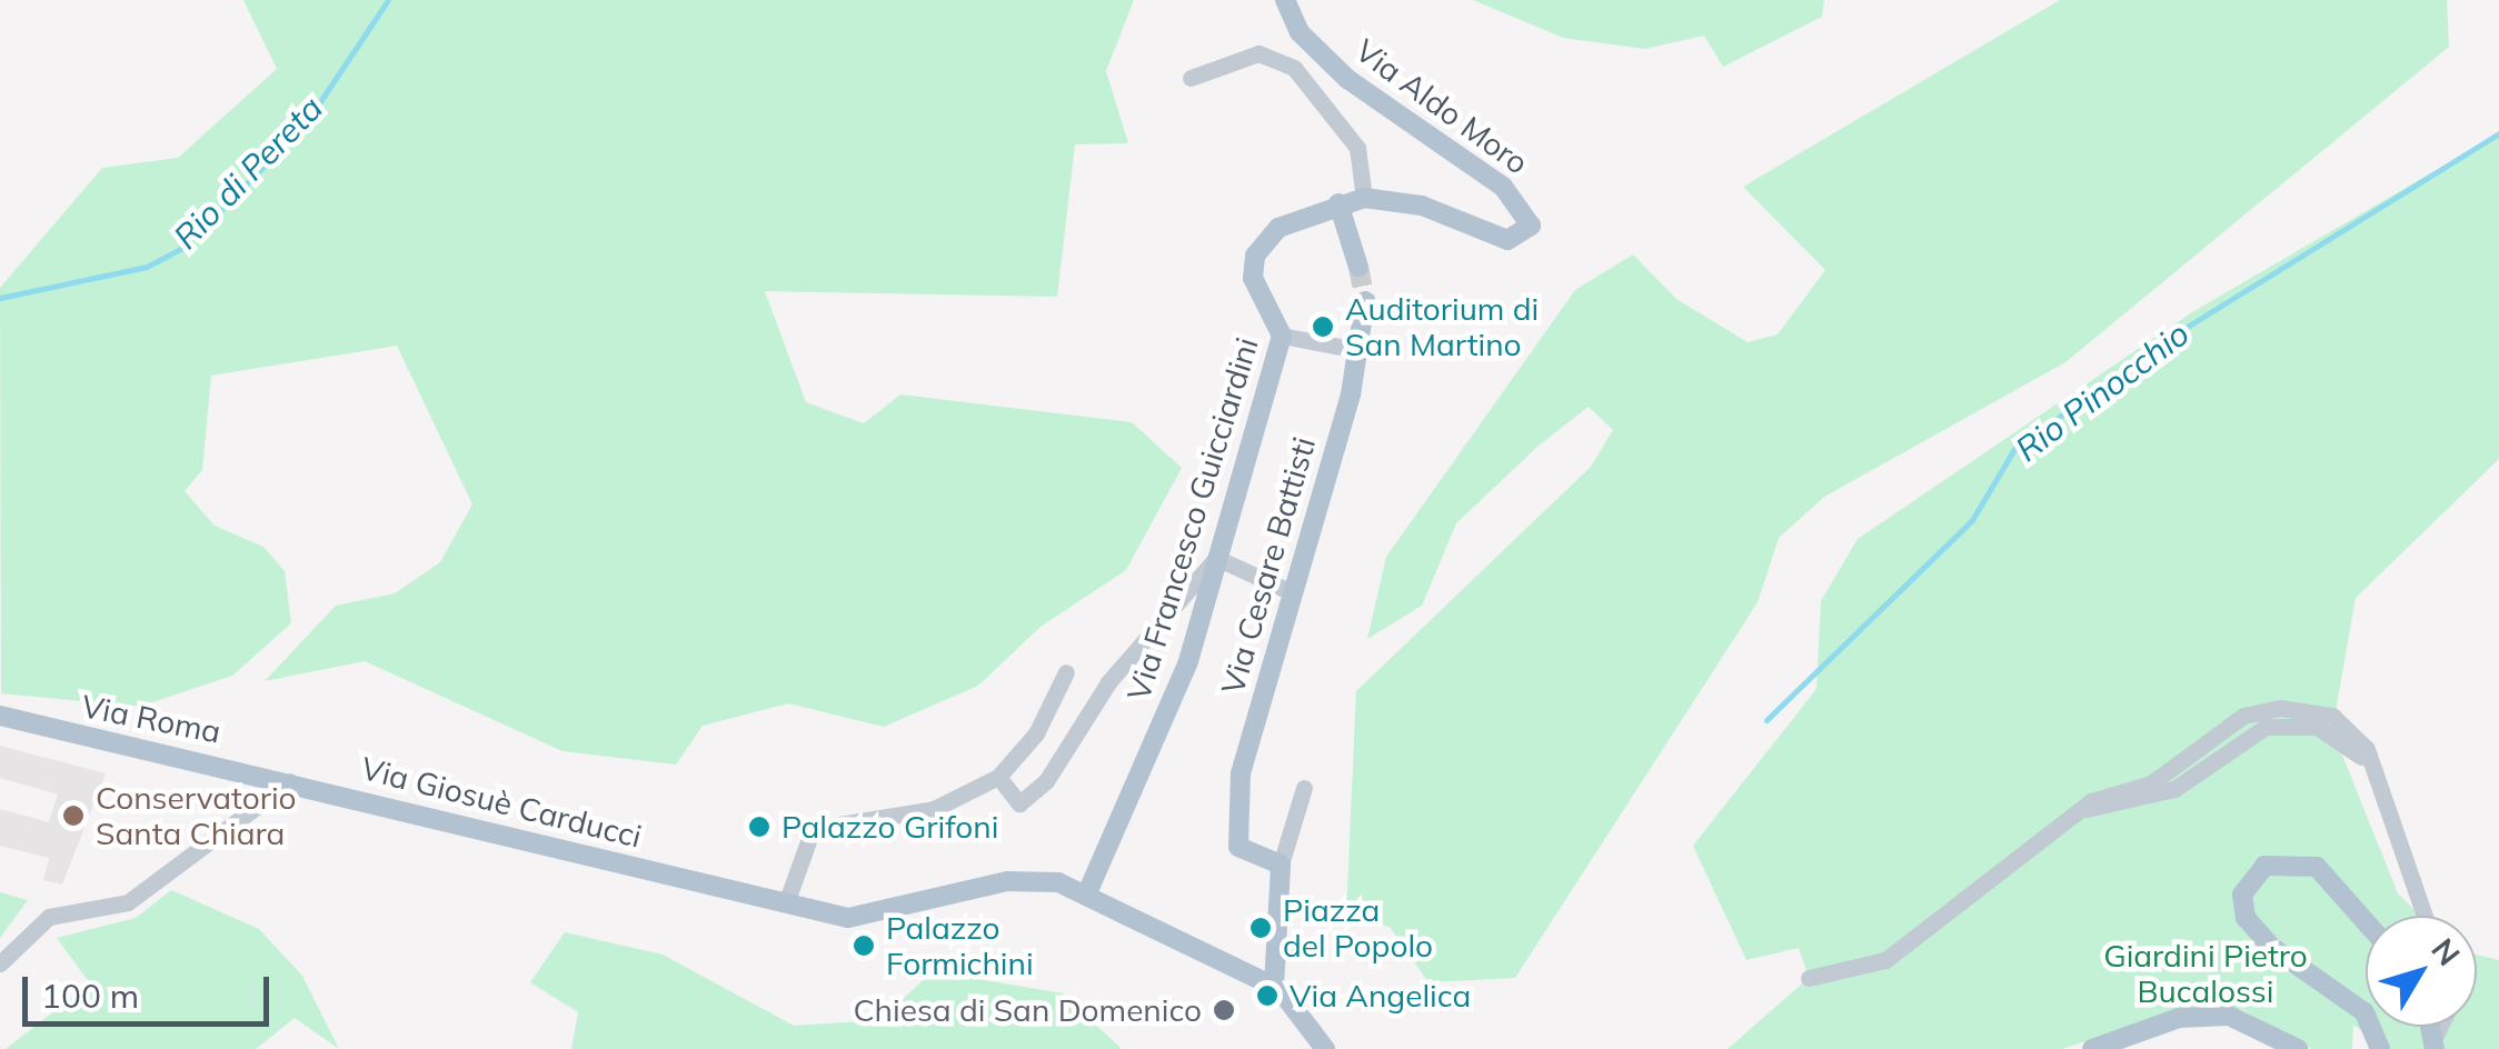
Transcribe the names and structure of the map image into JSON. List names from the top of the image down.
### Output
{
  "streets": {
    "main road": [
      "Via Aldo Moro",
      "Via Francesco Guicciardini",
      "Via Cesare Battisti",
      "Via Roma",
      "Via Giosuè Carducci"
    ]
  },
  "crossings": [
    ["Via Aldo Moro", "Via Francesco Guicciardini"],
    ["Via Francesco Guicciardini", "Via Giosuè Carducci"],
    ["Via Roma", "Via Giosuè Carducci"]
  ],
  "water": ["Rio di Pereta", "Rio Pinocchio"],
  "parks": ["Giardini Pietro Bucalossi"],
  "places": [
    "Auditorium di San Martino",
    "Conservatorio Santa Chiara",
    "Palazzo Grifoni",
    "Piazza del Popolo",
    "Palazzo Formichini",
    "Via Angelica",
    "Chiesa di San Domenico"
  ],
  "scale_bar": "100 m",
  "north": "top right"
}
